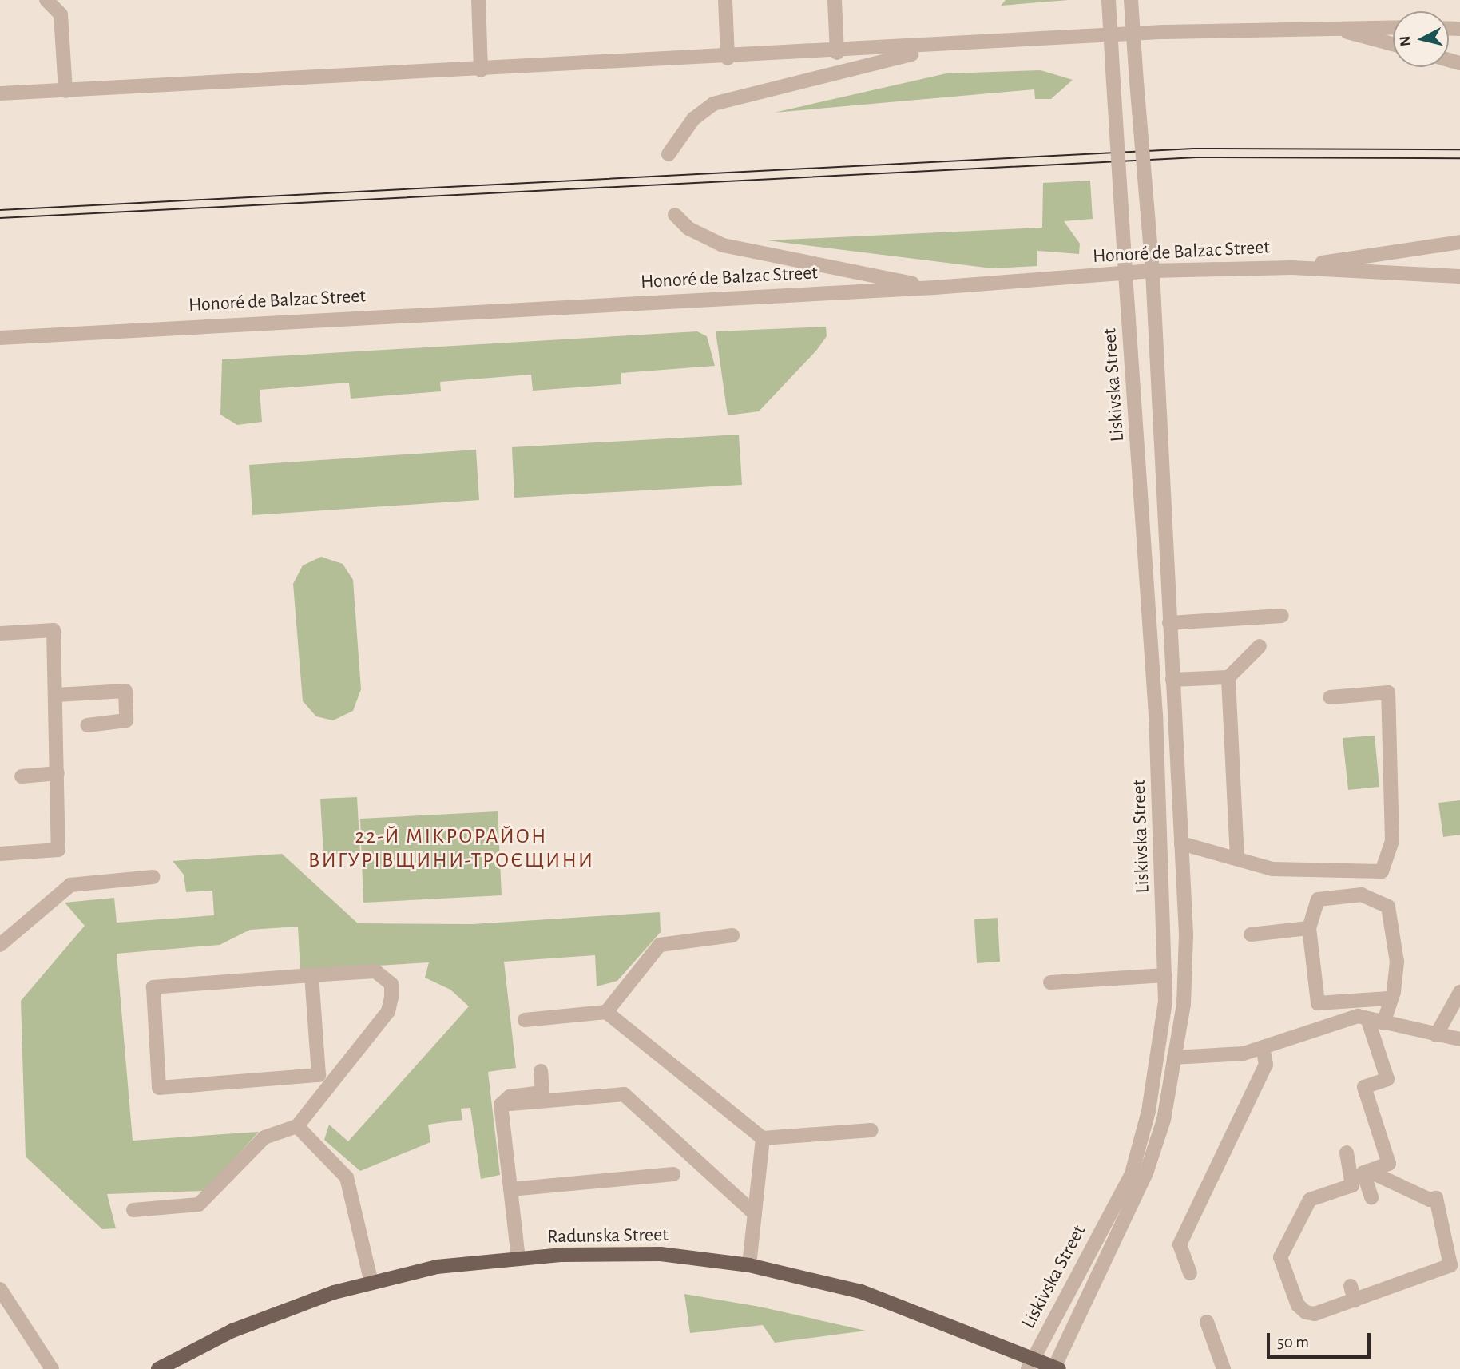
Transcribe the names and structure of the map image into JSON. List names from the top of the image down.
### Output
{
  "streets": {
    "main road": ["Radunska Street"],
    "street": ["Honoré de Balzac Street", "Liskivska Street"]
  },
  "crossings": [
    ["Honoré de Balzac Street", "Liskivska Street"],
    ["Liskivska Street", "Radunska Street"]
  ],
  "districts": ["22-Й МІКРОРАЙОН ВИГУРІВЩИНИ-ТРОЄЩИНИ"],
  "scale_bar": "50 m",
  "north": "left"
}
